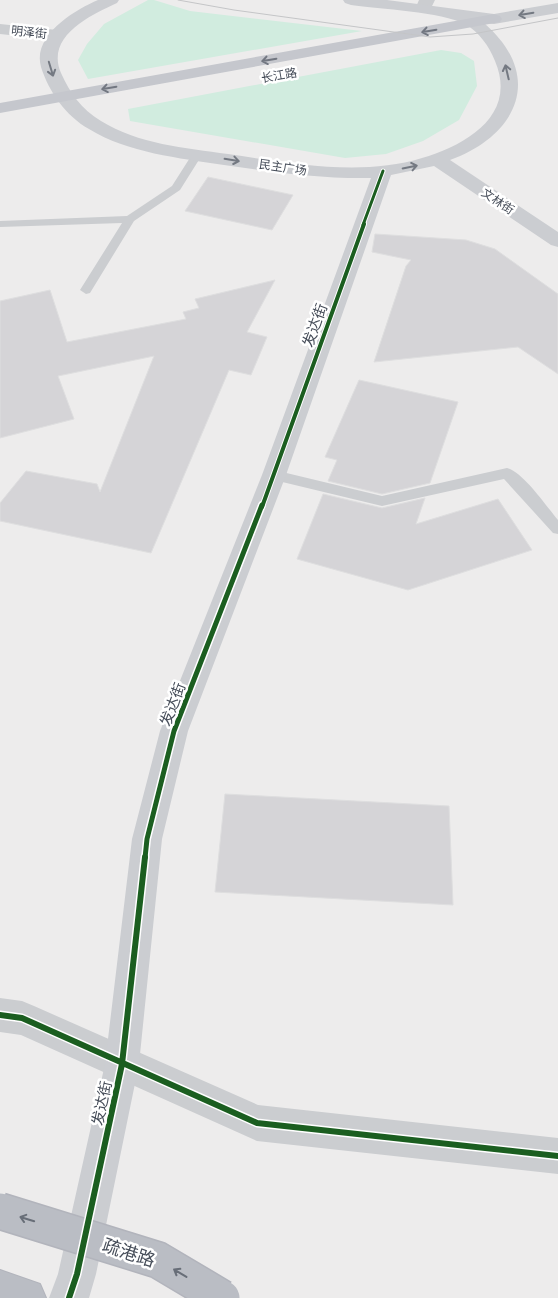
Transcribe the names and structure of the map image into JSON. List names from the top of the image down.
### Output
{
  "streets": {
    "highway": ["疏港路"],
    "main road": [
      "长江路",
      "民主广场",
      "文林街",
      "发达街"
    ],
    "street": ["明泽街"]
  },
  "crossings": [
    ["明泽街", "民主广场"],
    ["长江路", "民主广场"],
    ["民主广场", "文林街"],
    ["民主广场", "发达街"]
  ],
  "one_way": ["长江路", "疏港路"]
}
